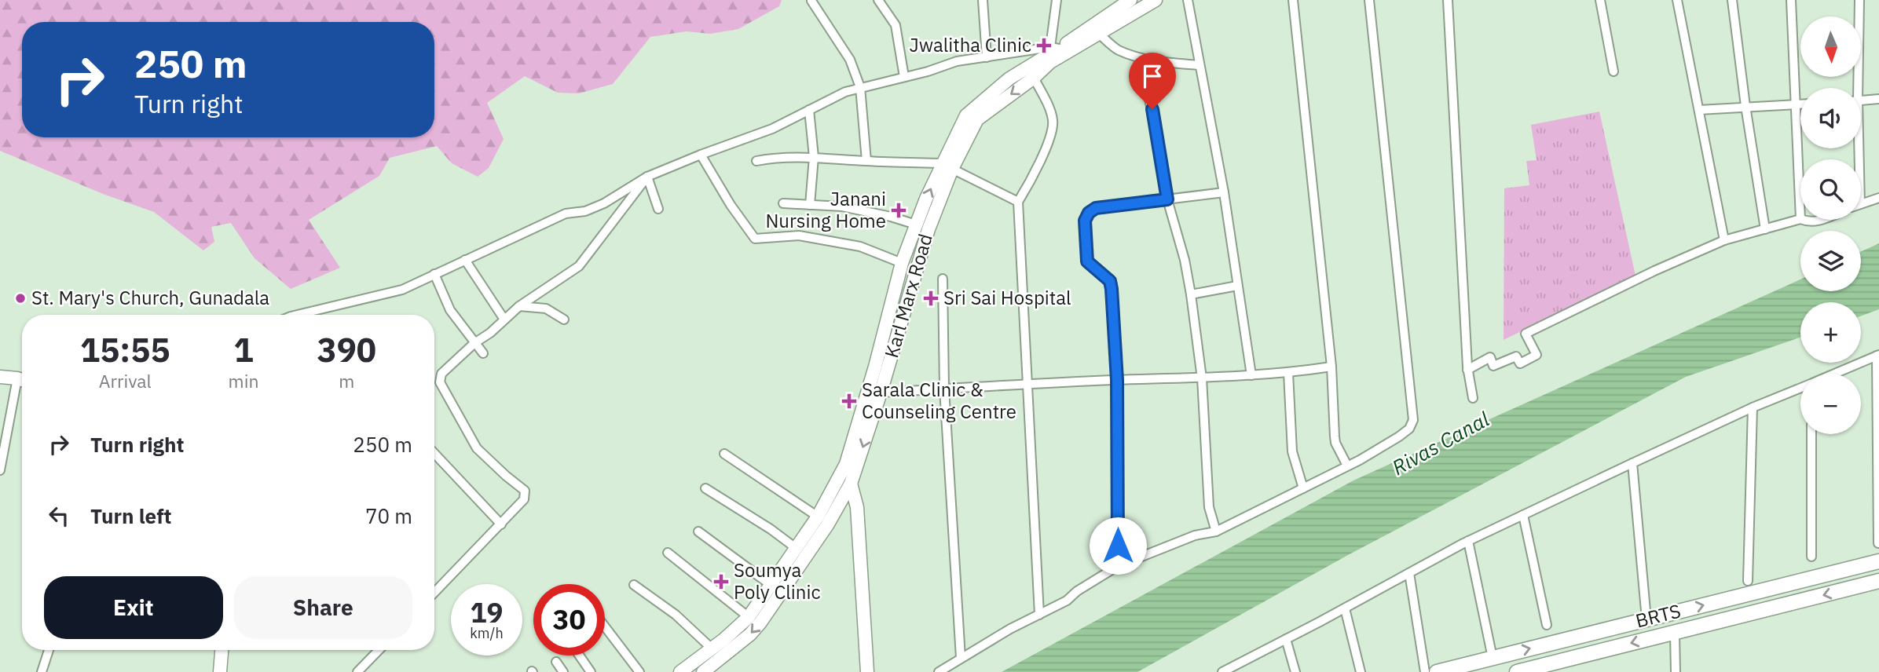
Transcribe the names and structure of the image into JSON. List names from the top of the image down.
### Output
{
  "streets": {
    "main road": ["Karl Marx Road", "BRTS"]
  },
  "water": ["Rivas Canal"],
  "places": {
    "health": [
      "Jwalitha Clinic",
      "Janani Nursing Home",
      "Sri Sai Hospital",
      "Sarala Clinic & Counseling Centre",
      "Soumya Poly Clinic"
    ],
    "other": ["St. Mary's Church, Gunadala"]
  },
  "north": "bottom",
  "page": {
    "map_buttons": ["+", "−"],
    "turn": ["250 m", "Turn right"],
    "eta": [
      "15:55",
      "Arrival",
      "1",
      "min",
      "390",
      "m"
    ],
    "list": [
      {
        "name": "Turn right",
        "value": "250 m"
      },
      {
        "name": "Turn left",
        "value": "70 m"
      }
    ],
    "buttons": ["Exit", "Share"],
    "speed": "19 km/h",
    "limit": "30"
  }
}
